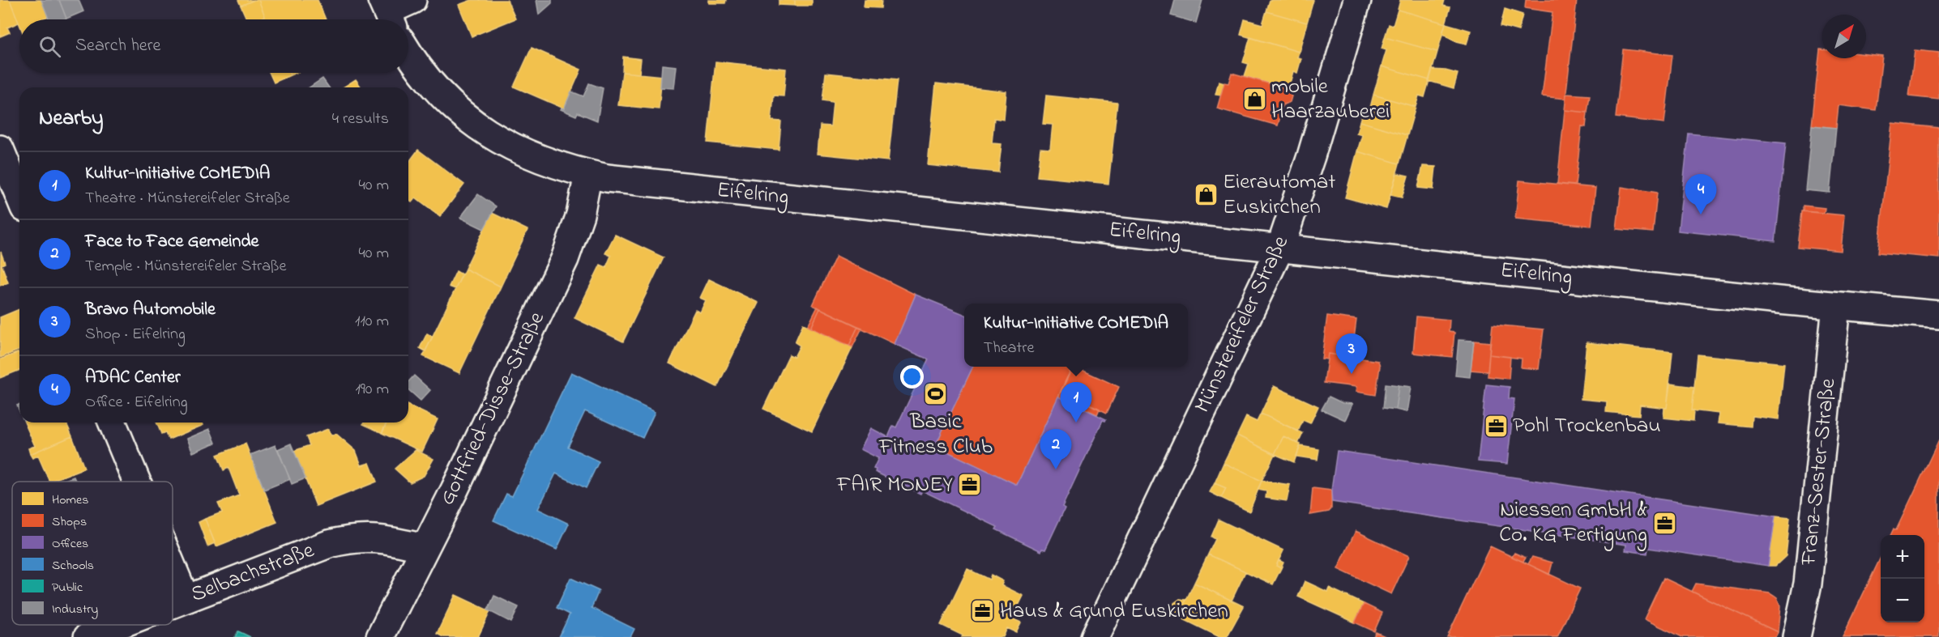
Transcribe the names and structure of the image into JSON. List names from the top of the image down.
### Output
{
  "streets": {
    "street": [
      "Eifelring",
      "Münstereifeler Straße",
      "Gottfried-Disse-Straße",
      "Franz-Sester-Straße",
      "Selbachstraße"
    ]
  },
  "crossings": [
    ["Eifelring", "Münstereifeler Straße"],
    ["Eifelring", "Gottfried-Disse-Straße"],
    ["Eifelring", "Franz-Sester-Straße"],
    ["Gottfried-Disse-Straße", "Selbachstraße"]
  ],
  "places": {
    "shop": ["mobile Haarzauberei", "Eierautomat Euskirchen"],
    "sports": ["Basic Fitness Club"],
    "office": [
      "Pohl Trockenbau",
      "FAIR MONEY",
      "Niessen GmbH & Co. KG Fertigung",
      "Haus & Grund Euskirchen"
    ]
  },
  "legend": [
    "Homes",
    "Shops",
    "Offices",
    "Schools",
    "Public",
    "Industry"
  ],
  "north": "top right",
  "page": {
    "search": "Search here",
    "heading": ["Nearby", "4 results"],
    "list": [
      {
        "mark": "1",
        "name": "Kultur-Initiative COMEDIA",
        "note": "Theatre · Münstereifeler Straße",
        "value": "40 m"
      },
      {
        "mark": "2",
        "name": "Face to Face Gemeinde",
        "note": "Temple · Münstereifeler Straße",
        "value": "40 m"
      },
      {
        "mark": "3",
        "name": "Bravo Automobile",
        "note": "Shop · Eifelring",
        "value": "110 m"
      },
      {
        "mark": "4",
        "name": "ADAC Center",
        "note": "Office · Eifelring",
        "value": "190 m"
      }
    ],
    "pins": [
      "4",
      "3",
      "1",
      "2"
    ],
    "popup": ["Kultur-Initiative COMEDIA", "Theatre"],
    "map_buttons": ["+", "−"]
  }
}
